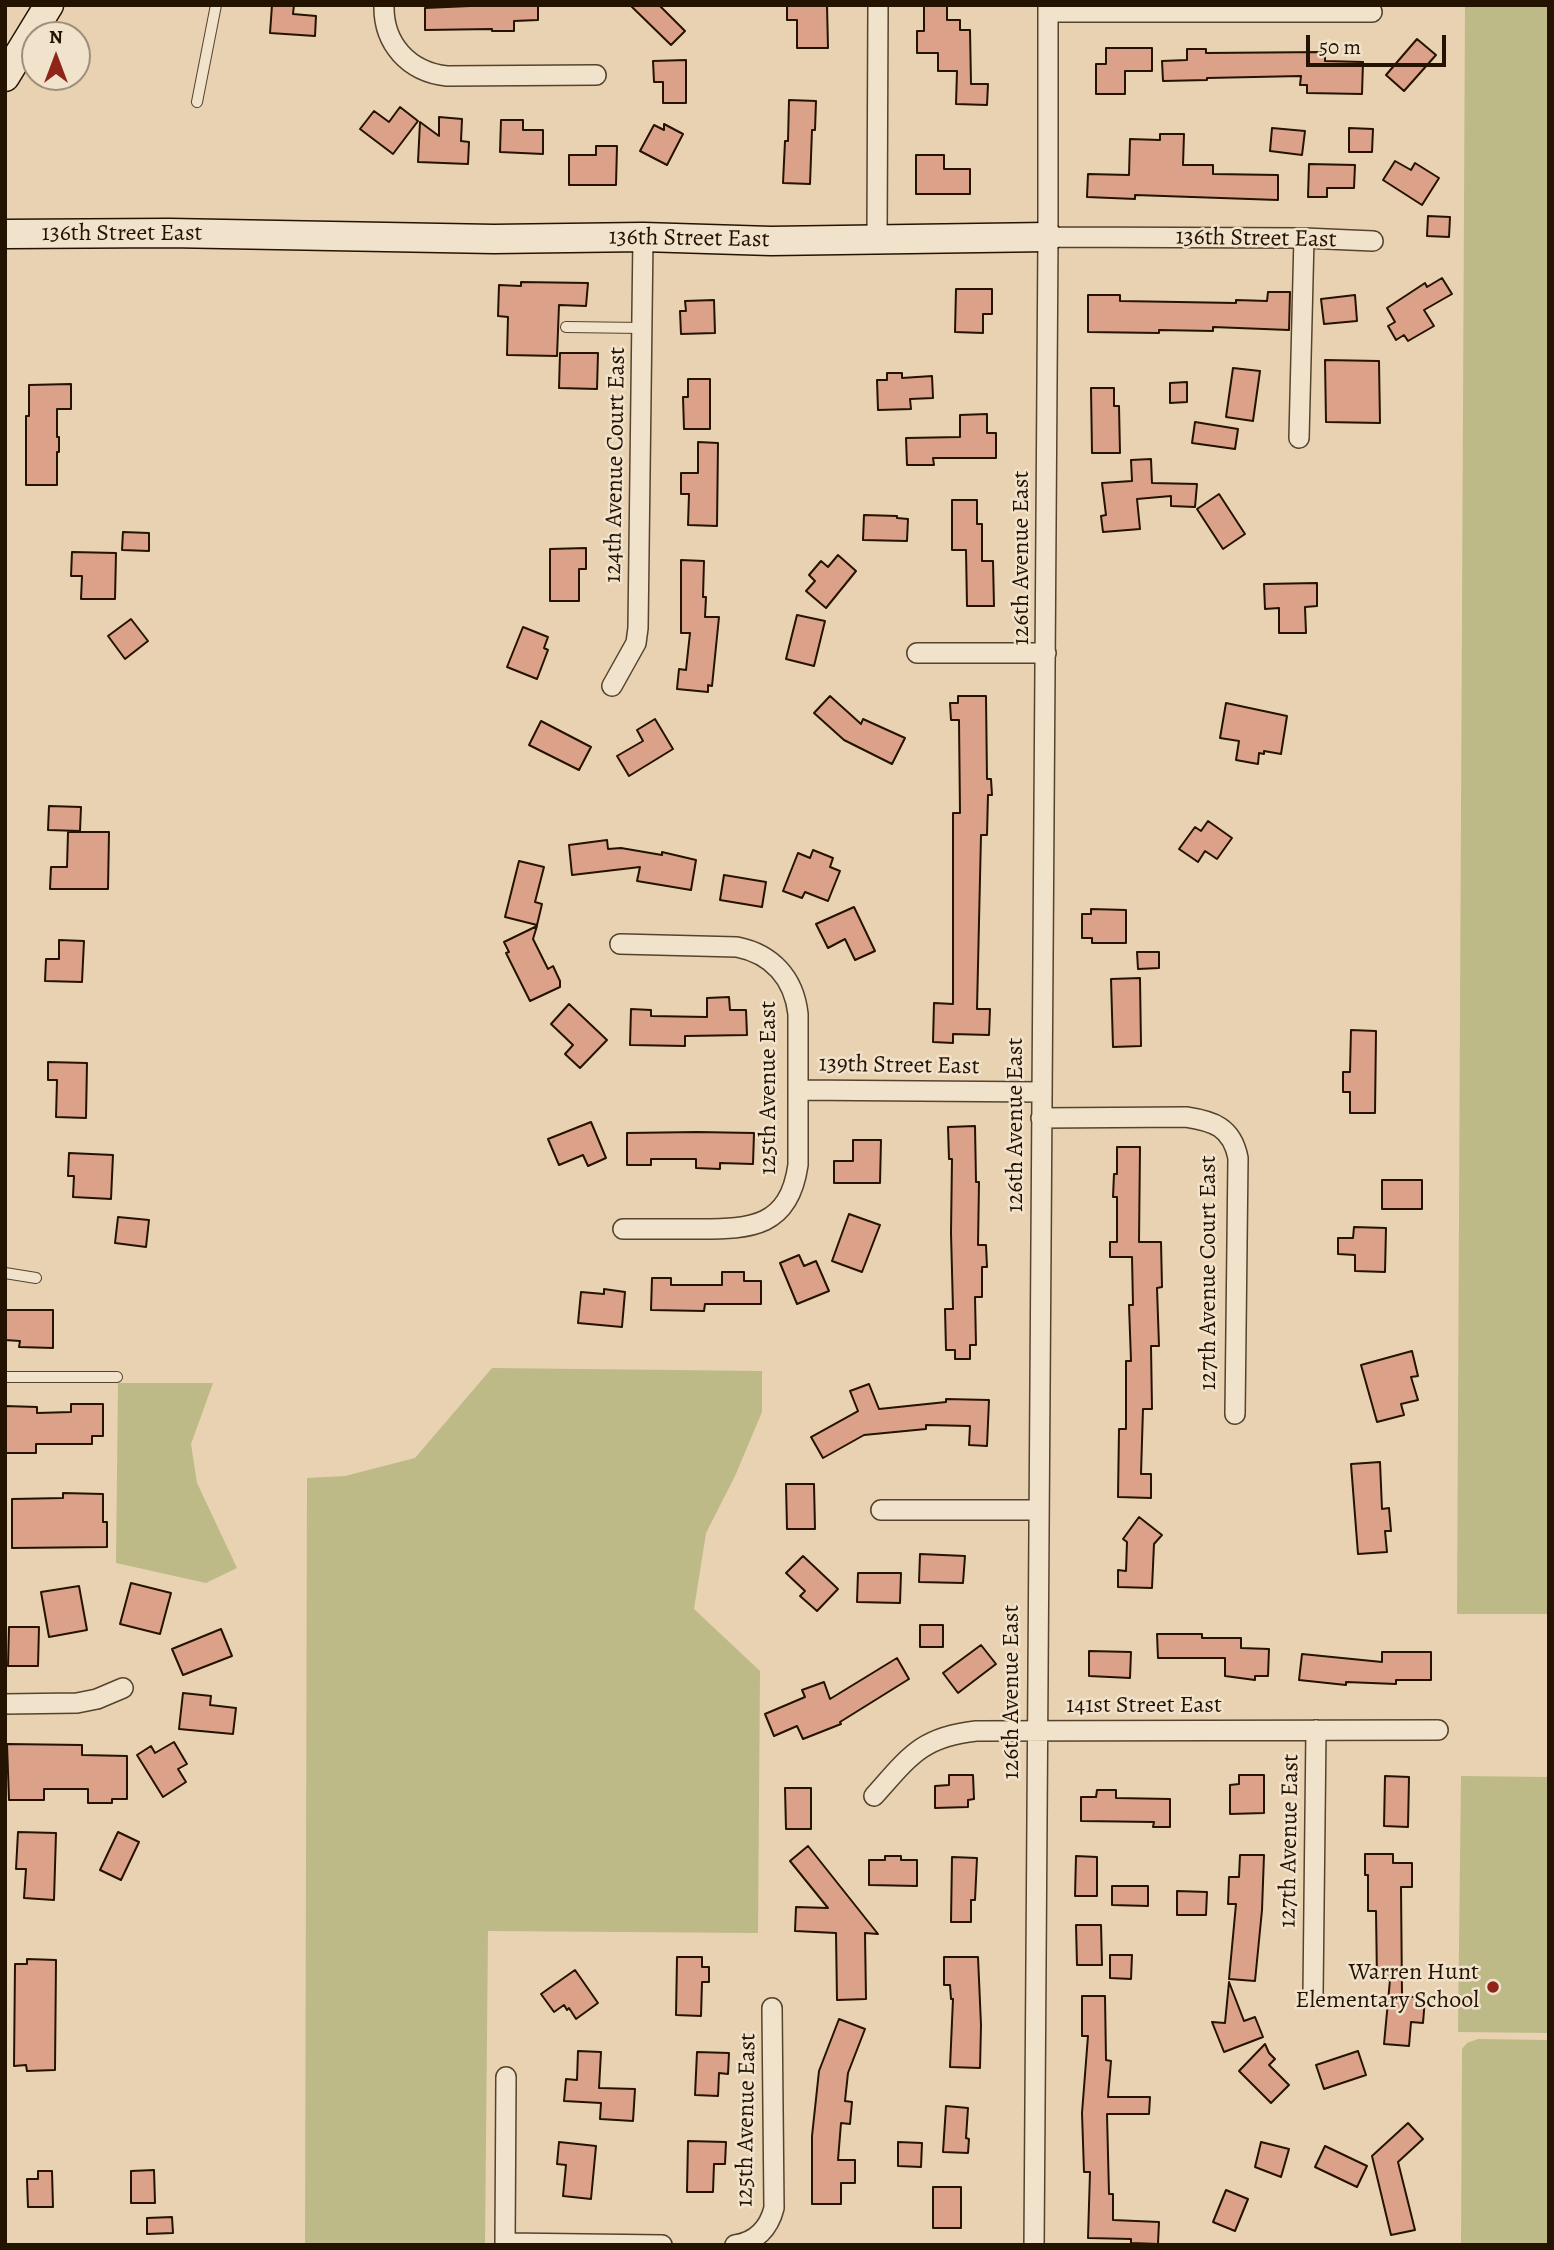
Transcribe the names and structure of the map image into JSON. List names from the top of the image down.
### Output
{
  "streets": {
    "street": [
      "136th Street East",
      "124th Avenue Court East",
      "126th Avenue East",
      "139th Street East",
      "125th Avenue East",
      "127th Avenue Court East",
      "141st Street East",
      "127th Avenue East"
    ]
  },
  "crossings": [
    ["136th Street East", "124th Avenue Court East"],
    ["136th Street East", "126th Avenue East"],
    ["126th Avenue East", "139th Street East"],
    ["126th Avenue East", "127th Avenue Court East"],
    ["126th Avenue East", "141st Street East"],
    ["139th Street East", "125th Avenue East"],
    ["141st Street East", "127th Avenue East"]
  ],
  "places": ["Warren Hunt Elementary School"],
  "scale_bar": "50 m",
  "north": "top"
}
